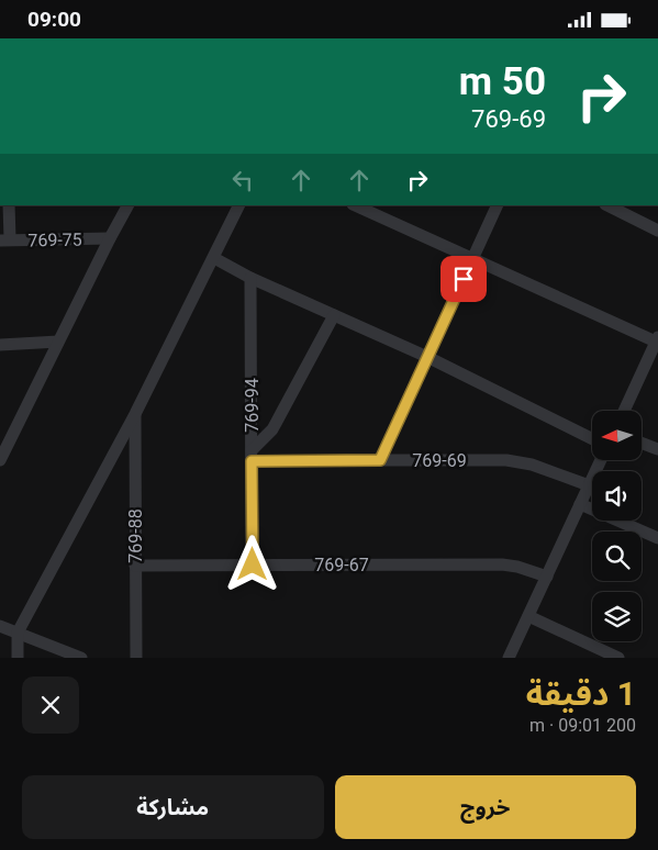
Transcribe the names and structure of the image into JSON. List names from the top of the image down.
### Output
{
  "streets": {
    "street": [
      "769-75",
      "769-94",
      "769-69",
      "769-88",
      "769-67"
    ]
  },
  "crossings": [
    ["769-94", "769-69"],
    ["769-94", "769-67"],
    ["769-88", "769-67"]
  ],
  "north": "left",
  "page": {
    "status": "09:00",
    "turn": ["50 m", "769-69"],
    "heading": ["1 دقيقة", "200 m · 09:01"],
    "buttons": ["خروج", "مشاركة"]
  }
}
